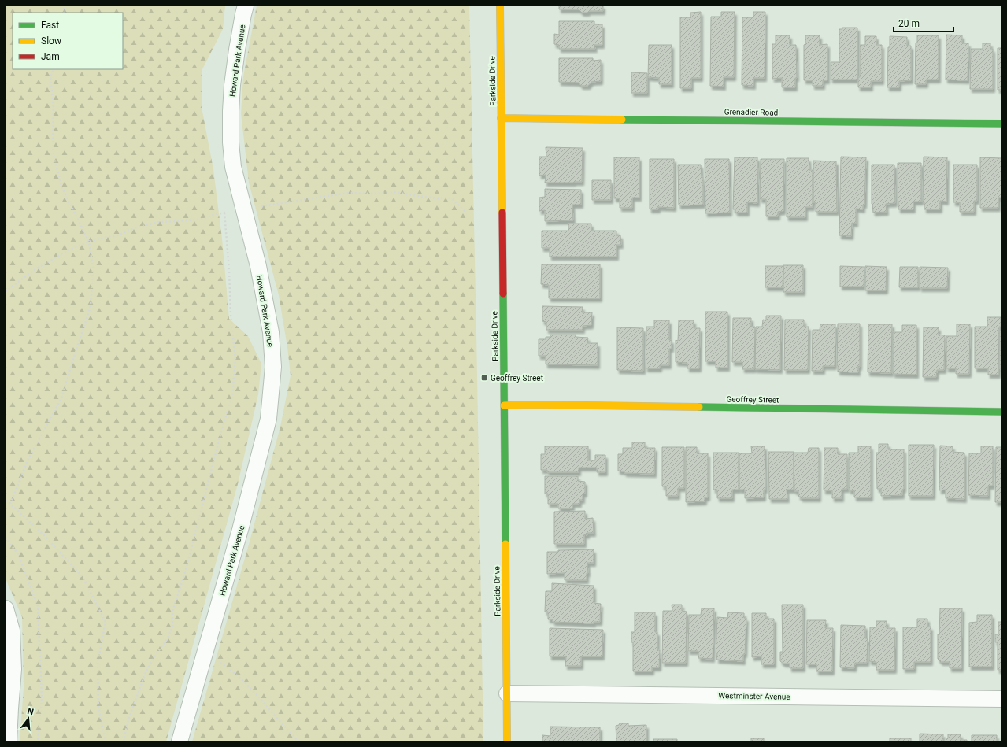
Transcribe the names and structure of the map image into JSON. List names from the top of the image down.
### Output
{
  "streets": {
    "street": [
      "Howard Park Avenue",
      "Parkside Drive",
      "Grenadier Road",
      "Geoffrey Street",
      "Westminster Avenue"
    ]
  },
  "crossings": [
    ["Parkside Drive", "Grenadier Road"],
    ["Parkside Drive", "Geoffrey Street"],
    ["Parkside Drive", "Westminster Avenue"]
  ],
  "places": {
    "transit": ["Geoffrey Street"]
  },
  "legend": ["Fast", "Slow", "Jam"],
  "scale_bar": "20 m",
  "north": "top"
}
